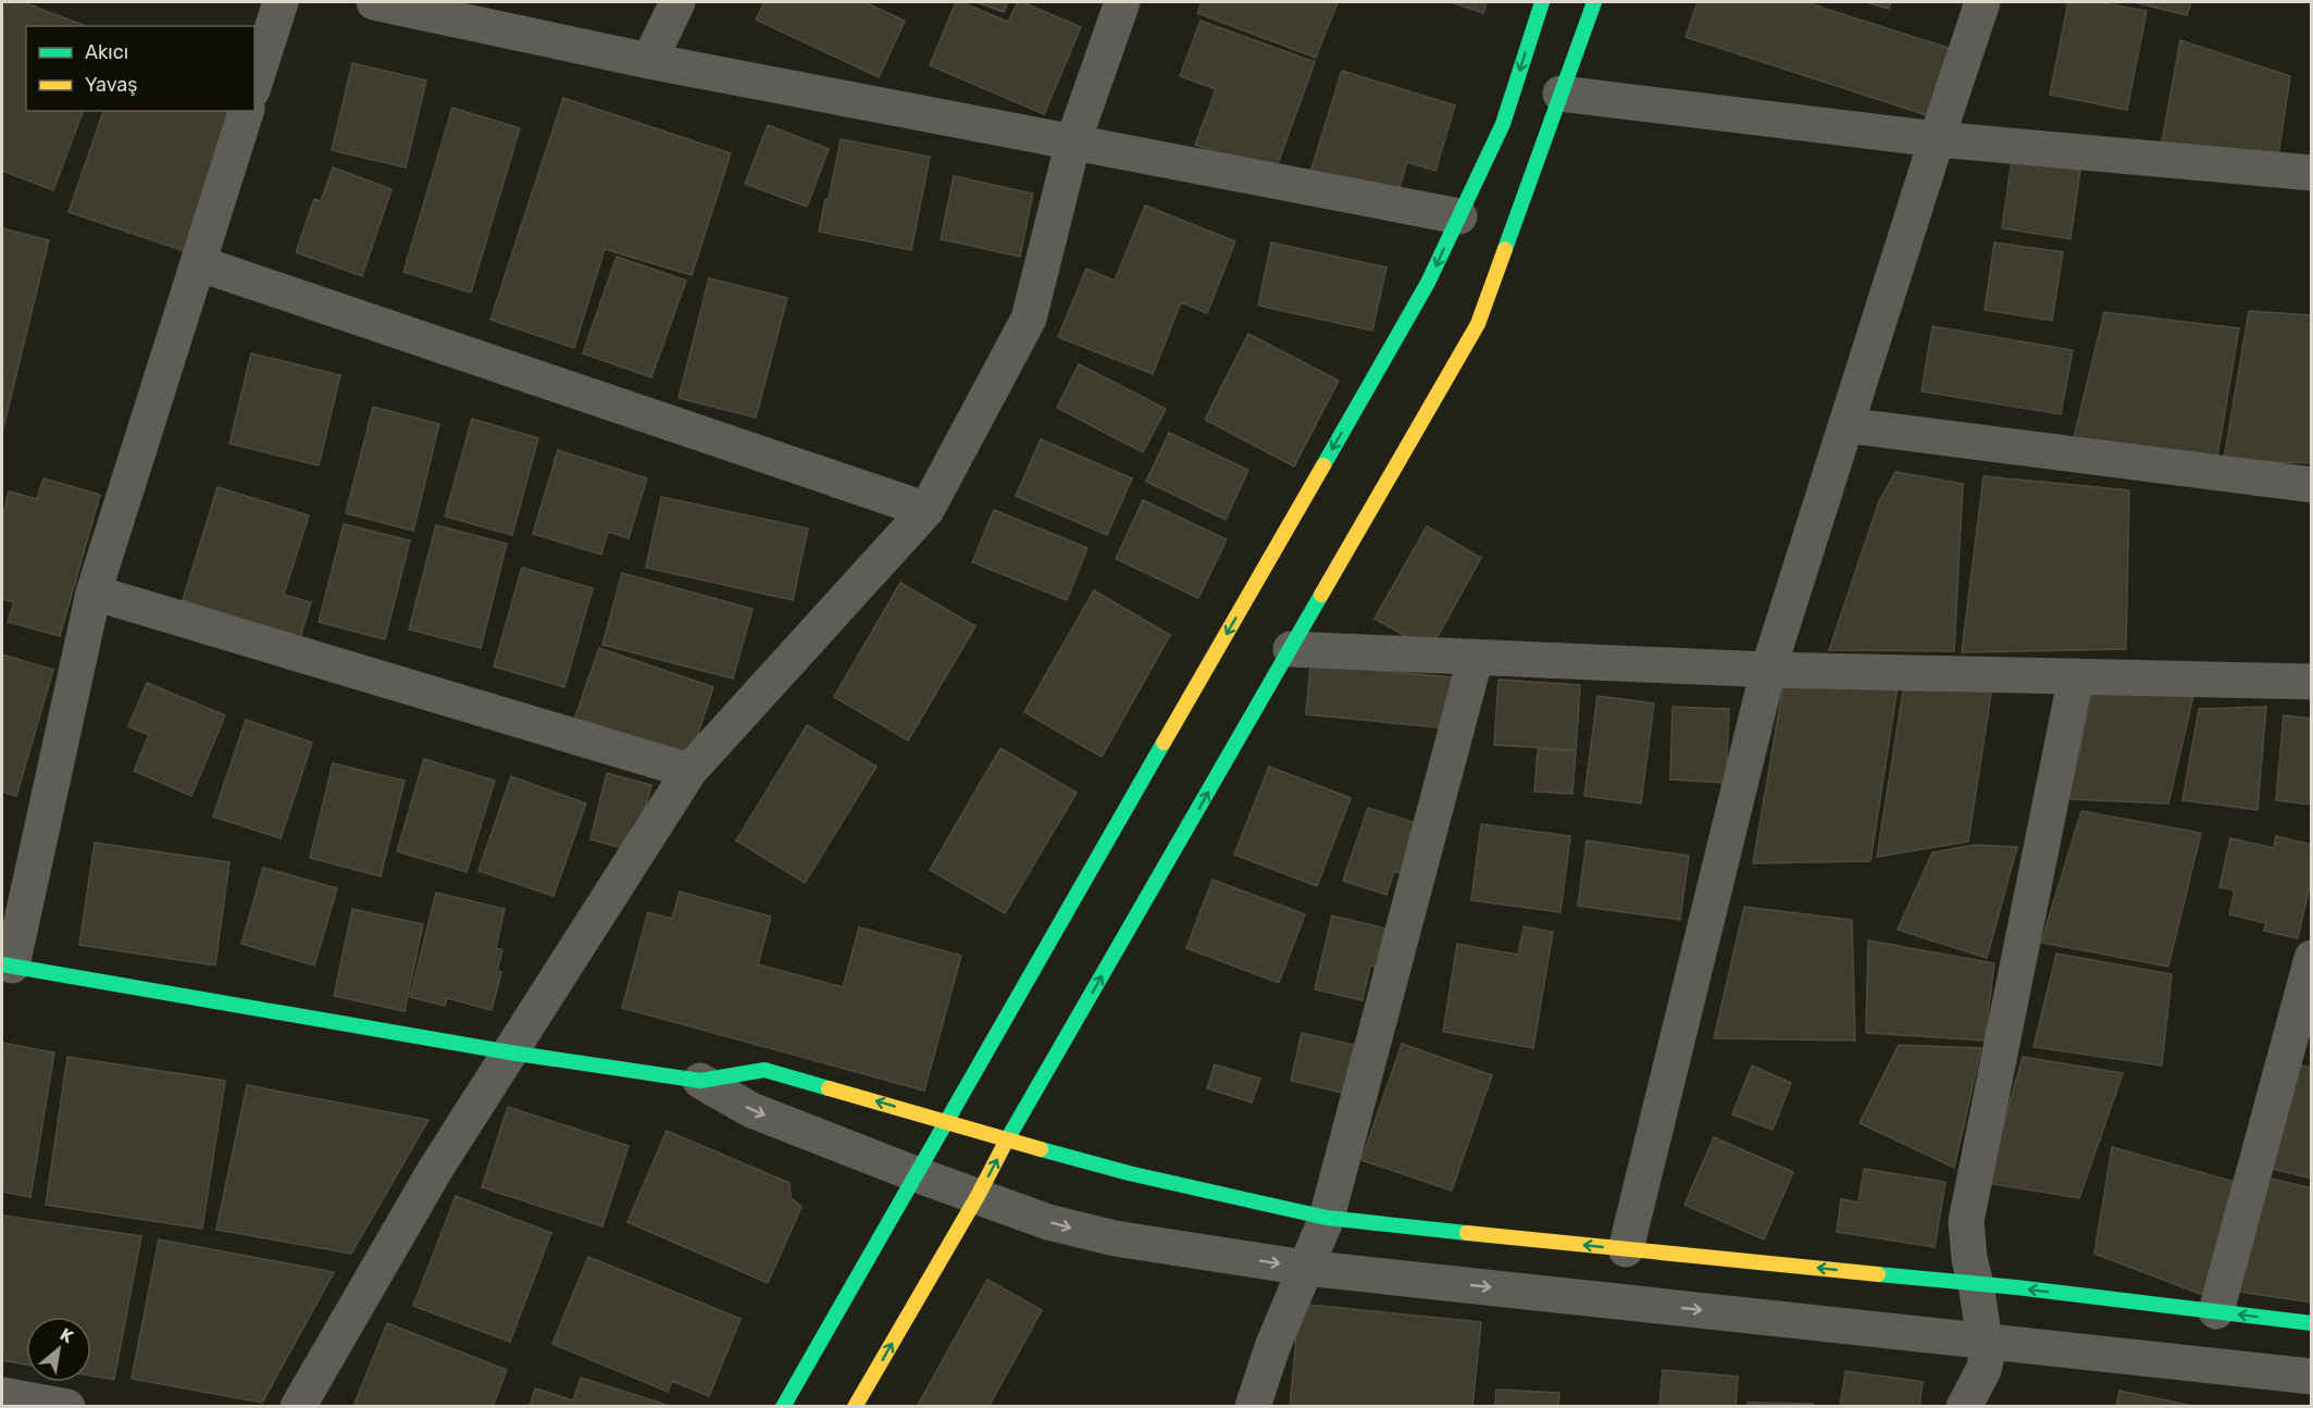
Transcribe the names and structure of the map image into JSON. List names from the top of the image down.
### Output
{
  "legend": ["Akıcı", "Yavaş"],
  "north": "top right"
}
